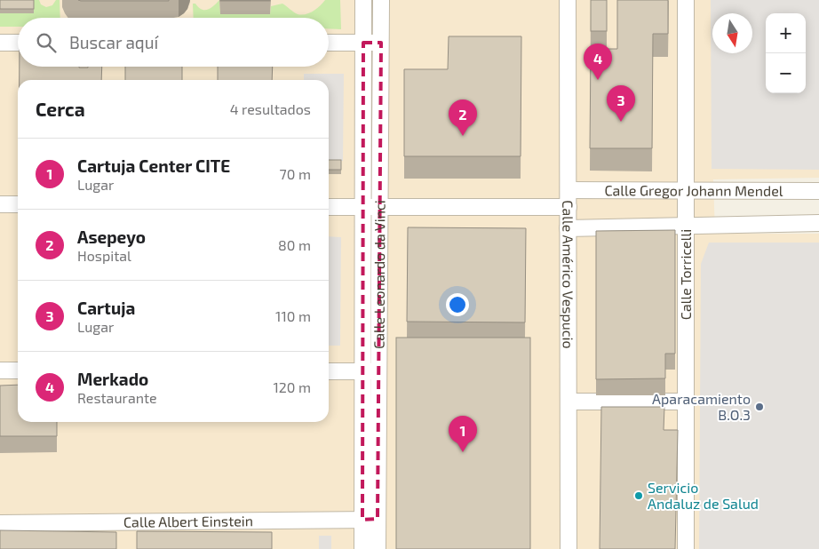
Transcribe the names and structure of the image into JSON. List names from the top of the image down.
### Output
{
  "streets": {
    "street": [
      "Calle Gregor Johann Mendel",
      "Calle Leonardo da Vinci",
      "Calle Américo Vespucio",
      "Calle Torricelli",
      "Calle Albert Einstein"
    ]
  },
  "crossings": [
    ["Calle Gregor Johann Mendel", "Calle Américo Vespucio"],
    ["Calle Gregor Johann Mendel", "Calle Torricelli"],
    ["Calle Leonardo da Vinci", "Calle Albert Einstein"]
  ],
  "places": ["Aparacamiento B.O.3", "Servicio Andaluz de Salud"],
  "north": "bottom",
  "page": {
    "map_buttons": ["+", "−"],
    "search": "Buscar aquí",
    "pins": [
      "4",
      "3",
      "2",
      "1"
    ],
    "heading": ["Cerca", "4 resultados"],
    "list": [
      {
        "mark": "1",
        "name": "Cartuja Center CITE",
        "note": "Lugar",
        "value": "70 m"
      },
      {
        "mark": "2",
        "name": "Asepeyo",
        "note": "Hospital",
        "value": "80 m"
      },
      {
        "mark": "3",
        "name": "Cartuja",
        "note": "Lugar",
        "value": "110 m"
      },
      {
        "mark": "4",
        "name": "Merkado",
        "note": "Restaurante",
        "value": "120 m"
      }
    ]
  }
}
